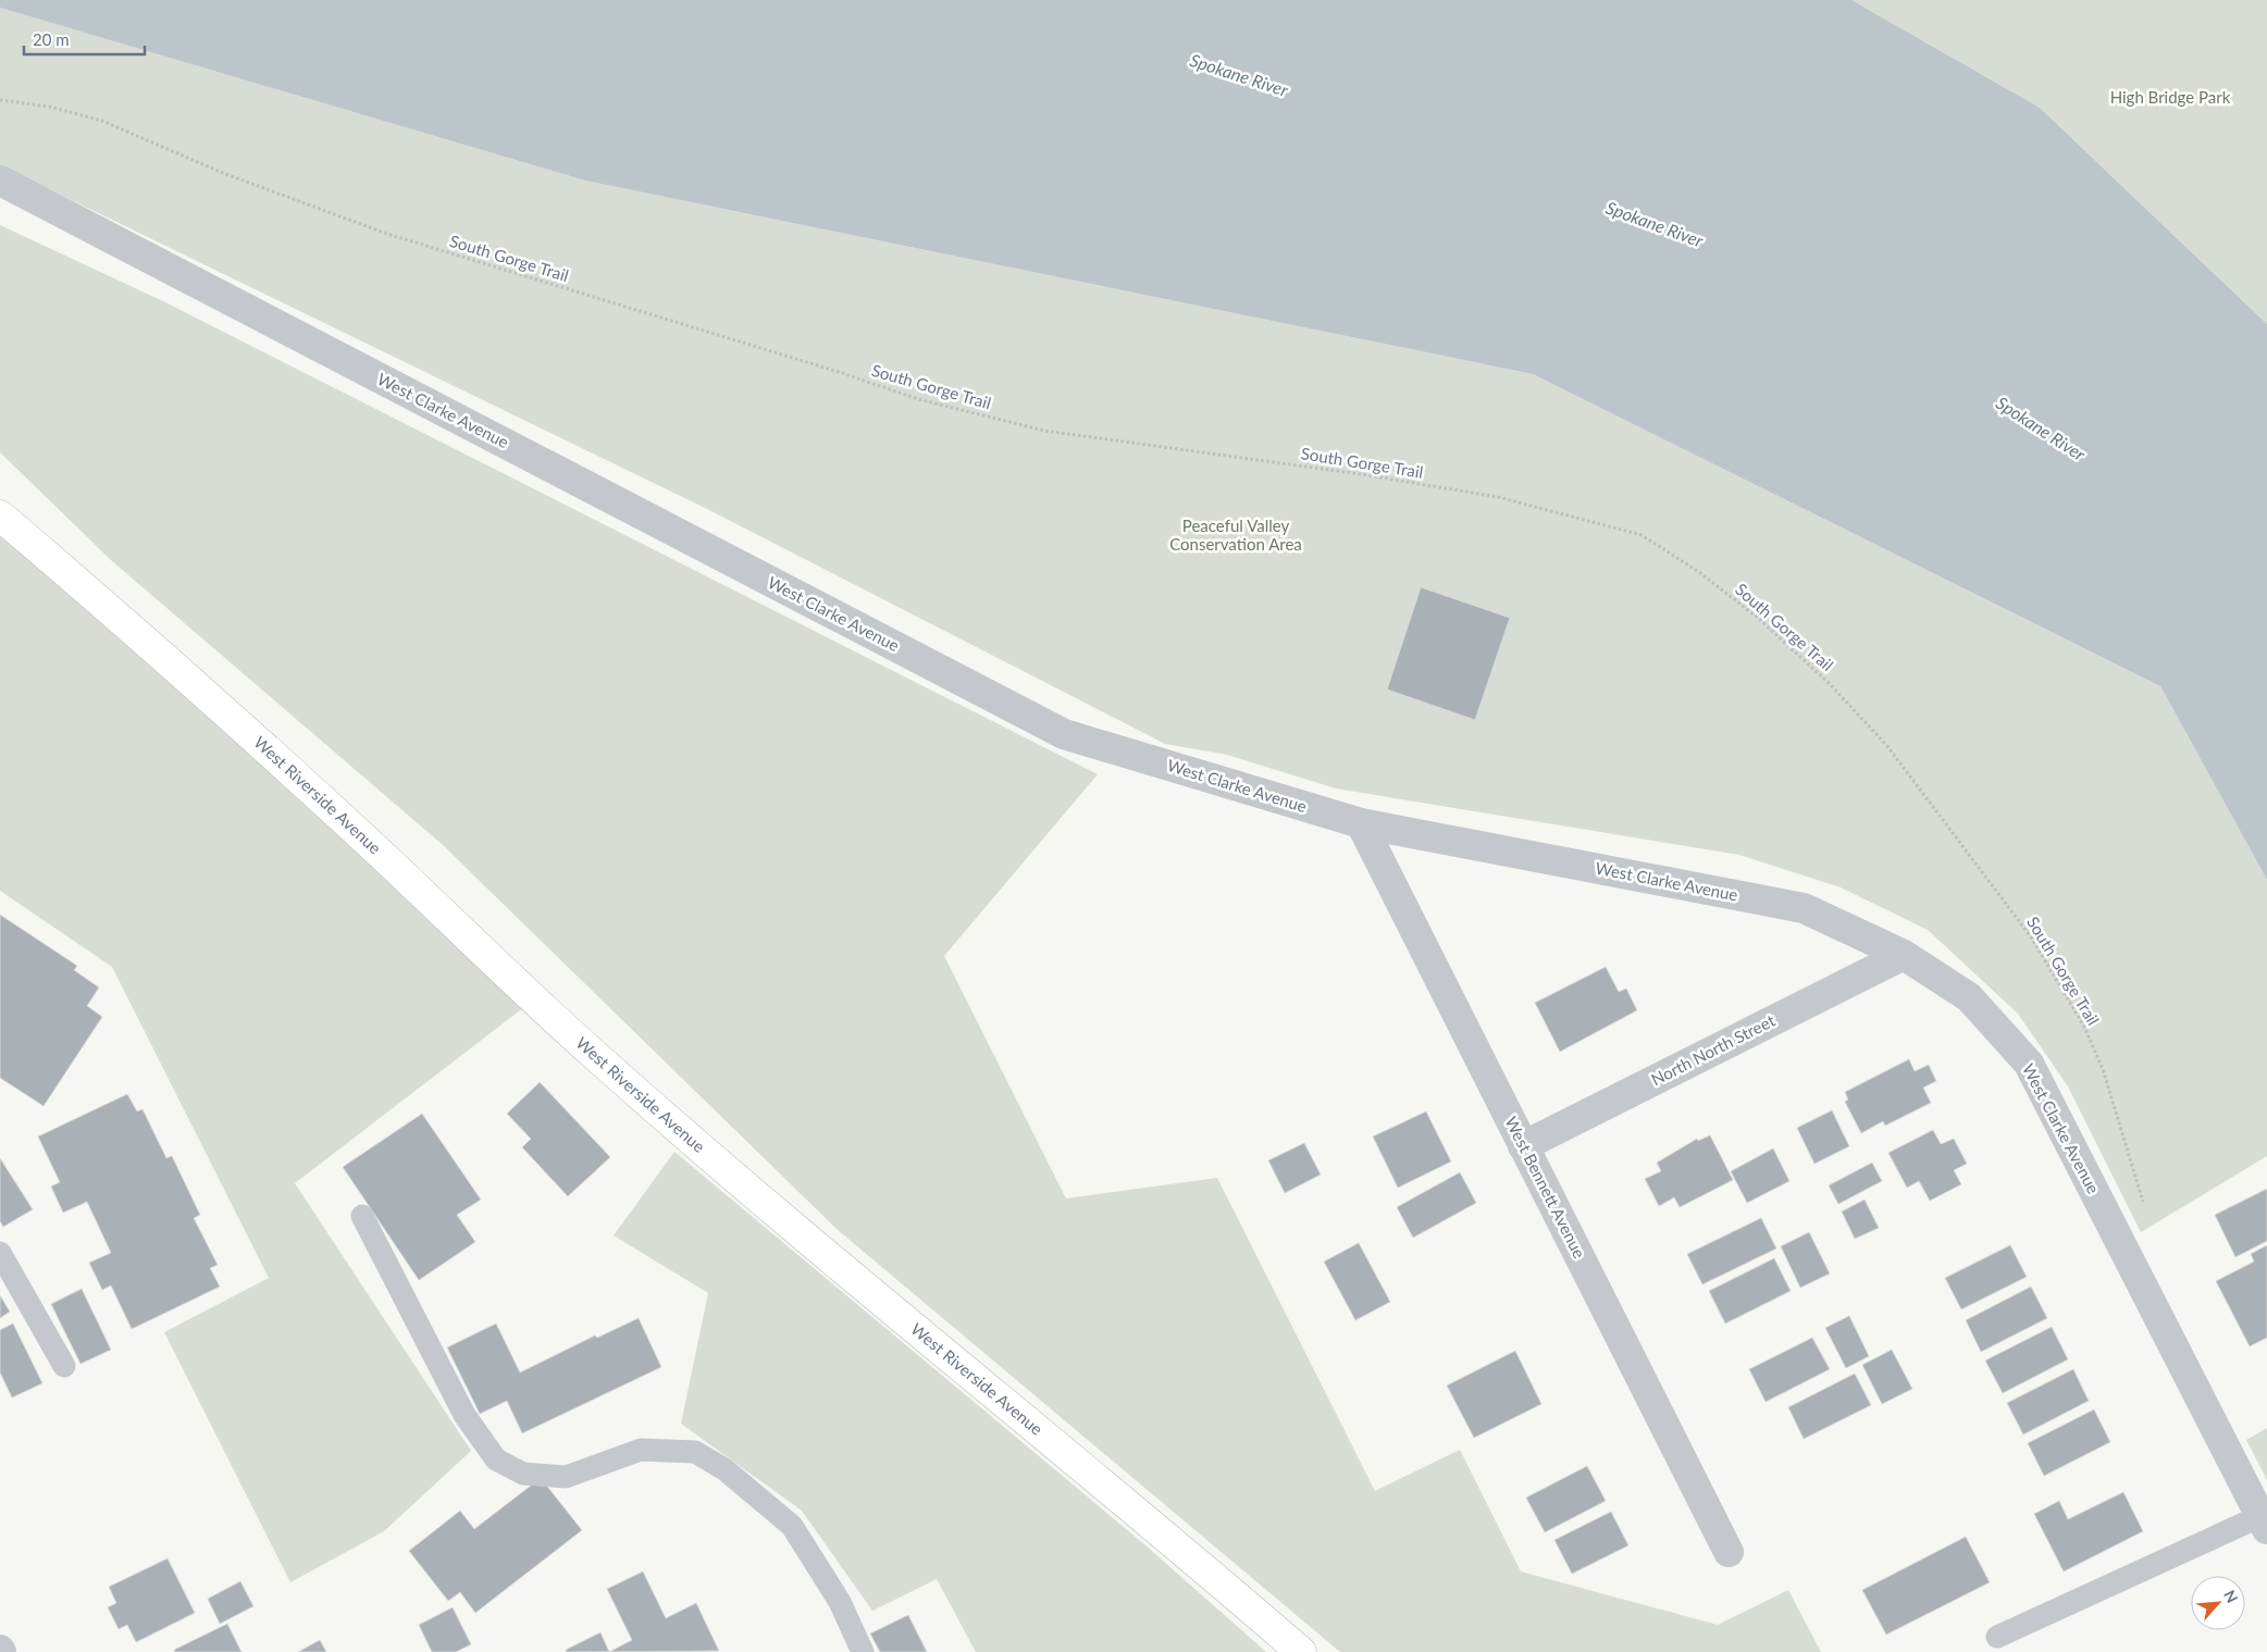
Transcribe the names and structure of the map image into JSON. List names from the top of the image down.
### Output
{
  "streets": {
    "main road": ["West Riverside Avenue"],
    "street": ["West Clarke Avenue", "North North Street", "West Bennett Avenue"],
    "path": ["South Gorge Trail"]
  },
  "crossings": [
    ["West Clarke Avenue", "North North Street"],
    ["West Clarke Avenue", "West Bennett Avenue"],
    ["North North Street", "West Bennett Avenue"]
  ],
  "water": ["Spokane River"],
  "parks": ["High Bridge Park", "Peaceful Valley Conservation Area"],
  "scale_bar": "20 m",
  "north": "top right"
}
